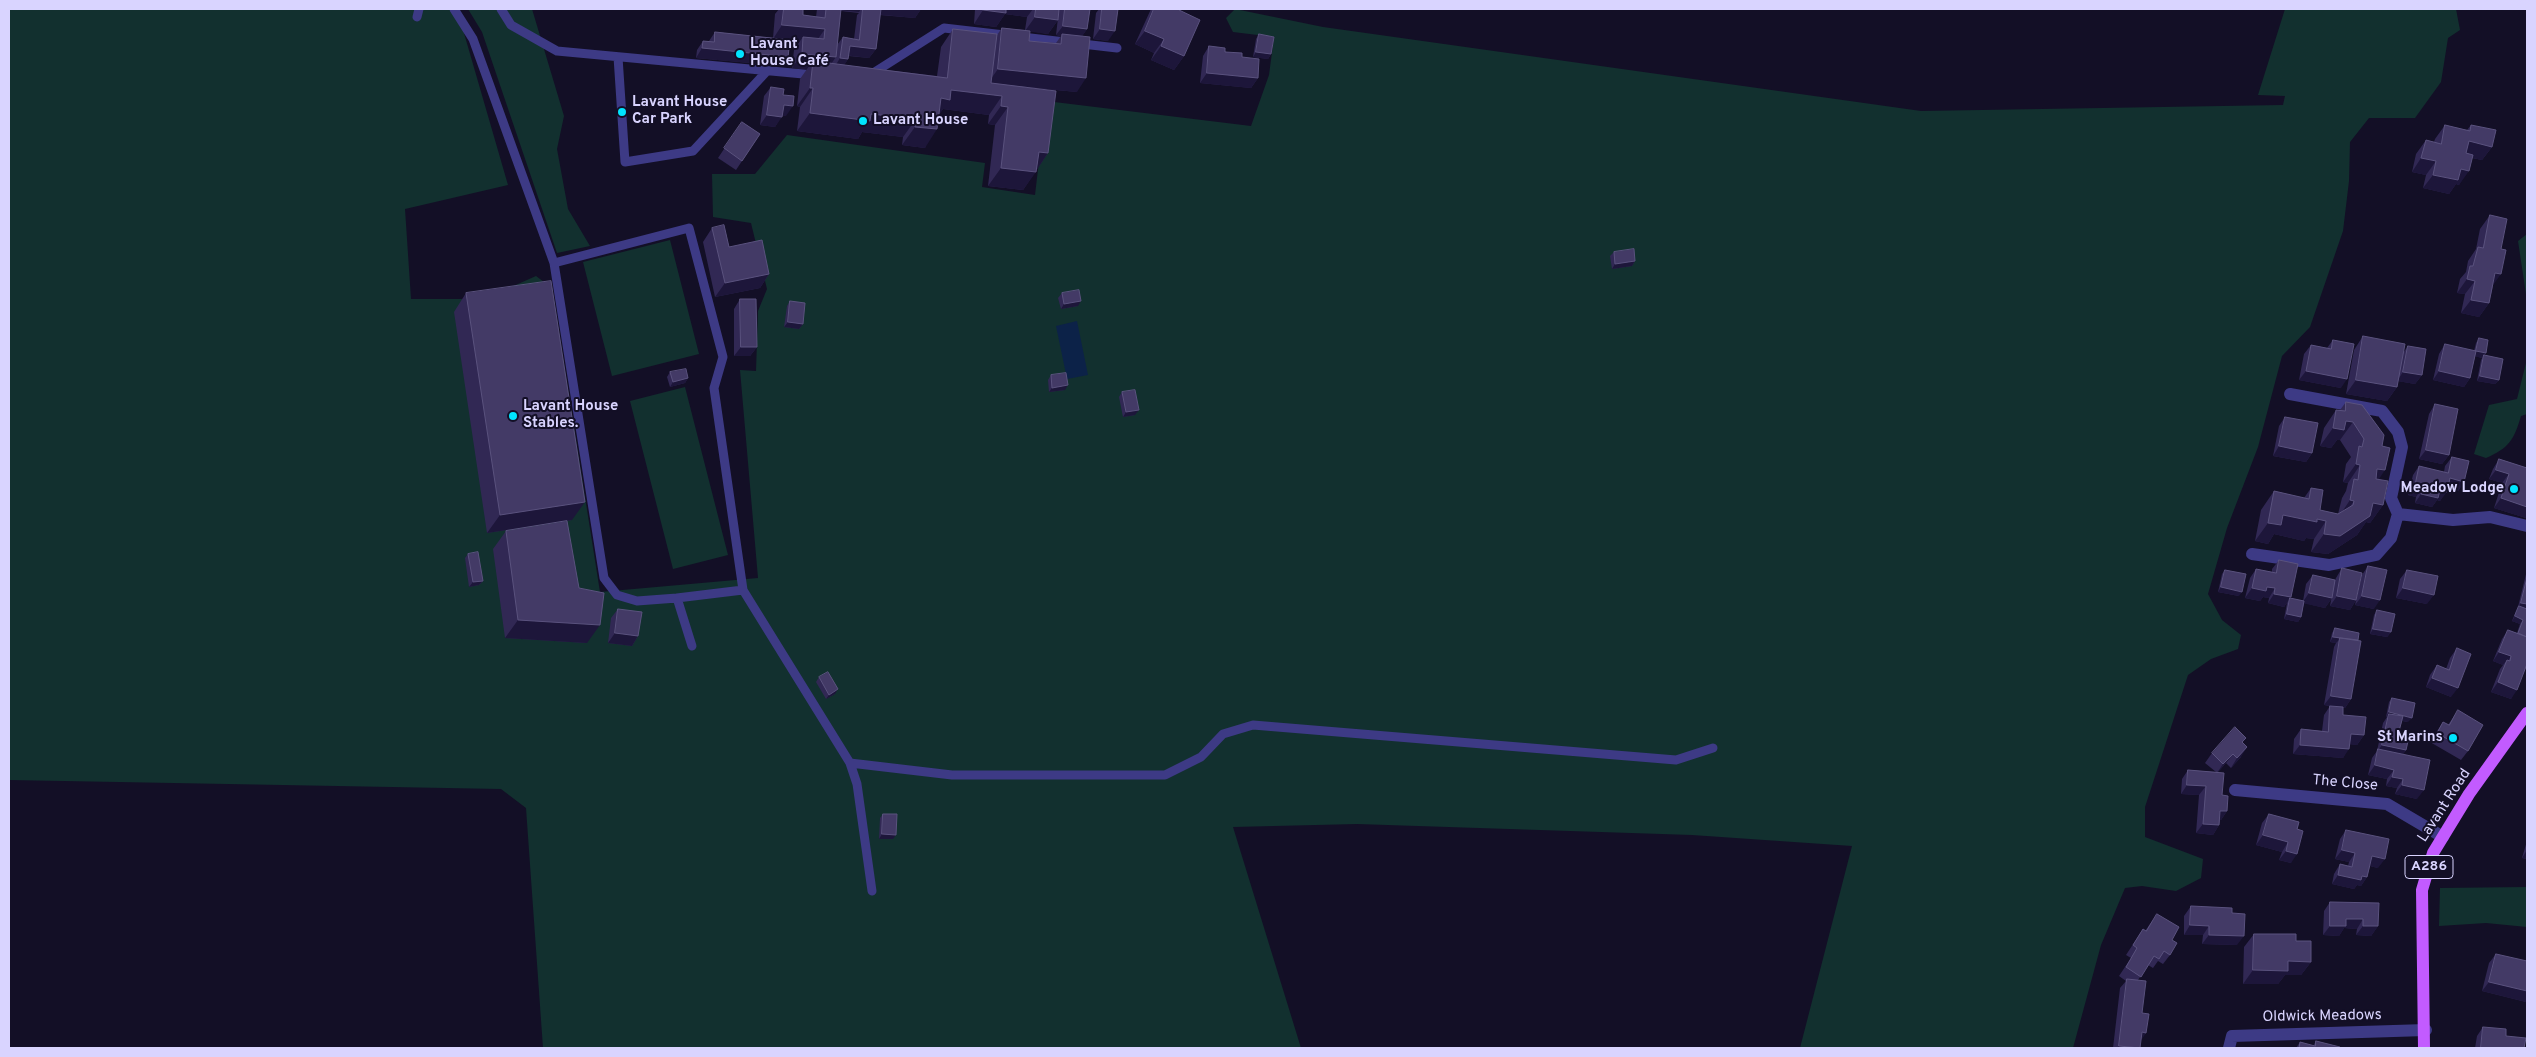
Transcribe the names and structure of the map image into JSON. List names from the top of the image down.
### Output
{
  "streets": {
    "main road": ["Lavant Road", "A286"],
    "street": ["The Close", "Oldwick Meadows"]
  },
  "crossings": [
    ["The Close", "Lavant Road"],
    ["Lavant Road", "Oldwick Meadows"]
  ],
  "places": [
    "Lavant House Café",
    "Lavant House Car Park",
    "Lavant House",
    "Lavant House Stables.",
    "Meadow Lodge",
    "St Marins"
  ]
}
